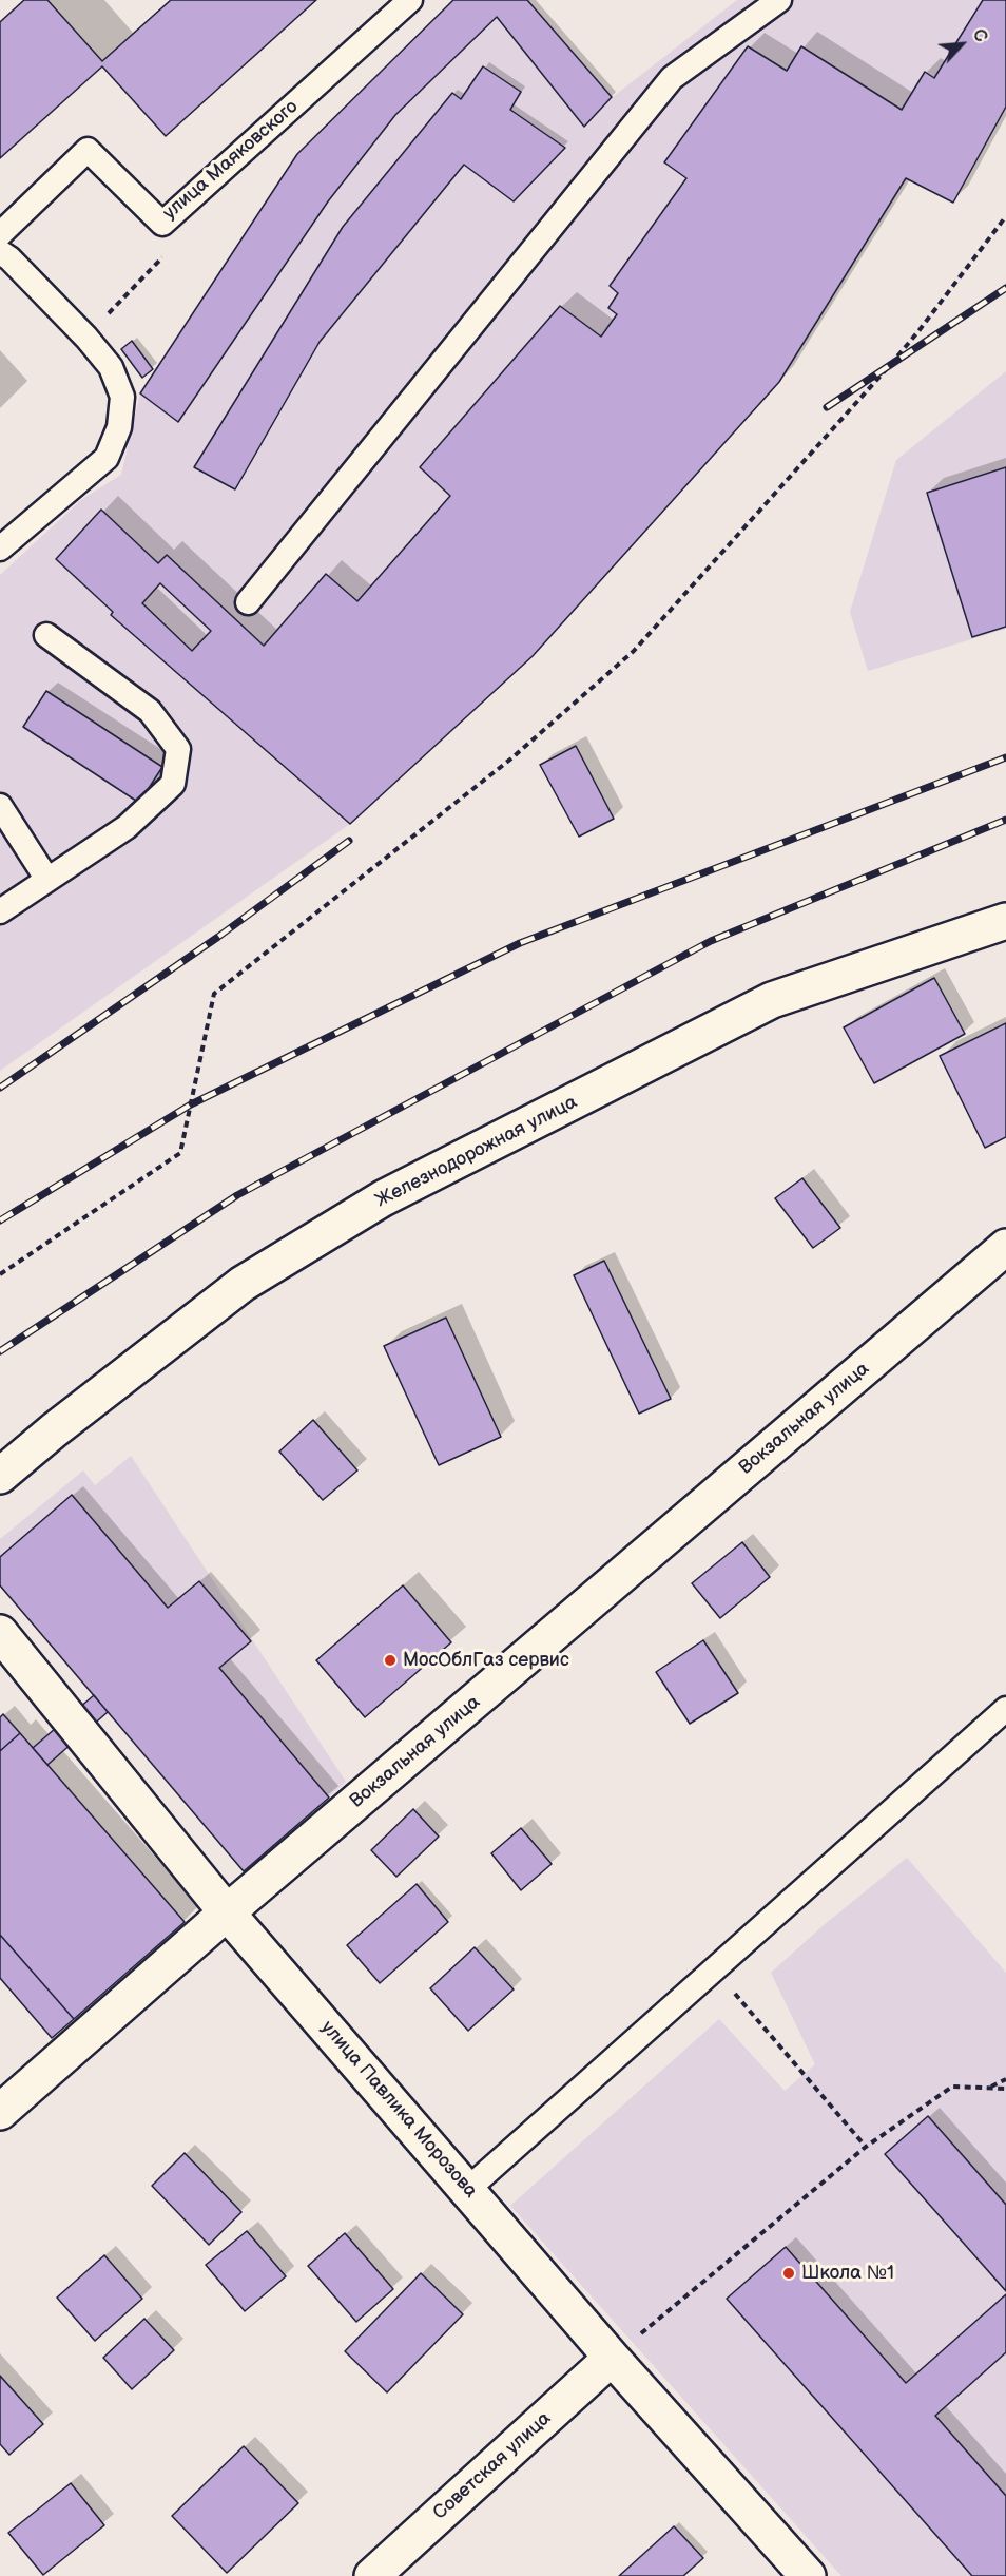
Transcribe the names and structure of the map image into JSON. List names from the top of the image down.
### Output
{
  "streets": {
    "street": [
      "Железнодорожная улица",
      "Вокзальная улица",
      "улица Павлика Морозова",
      "Советская улица"
    ],
    "lane": ["улица Маяковского"]
  },
  "crossings": [
    ["Вокзальная улица", "улица Павлика Морозова"],
    ["улица Павлика Морозова", "Советская улица"]
  ],
  "places": ["МосОблГаз сервис", "Школа №1"],
  "north": "top right"
}
